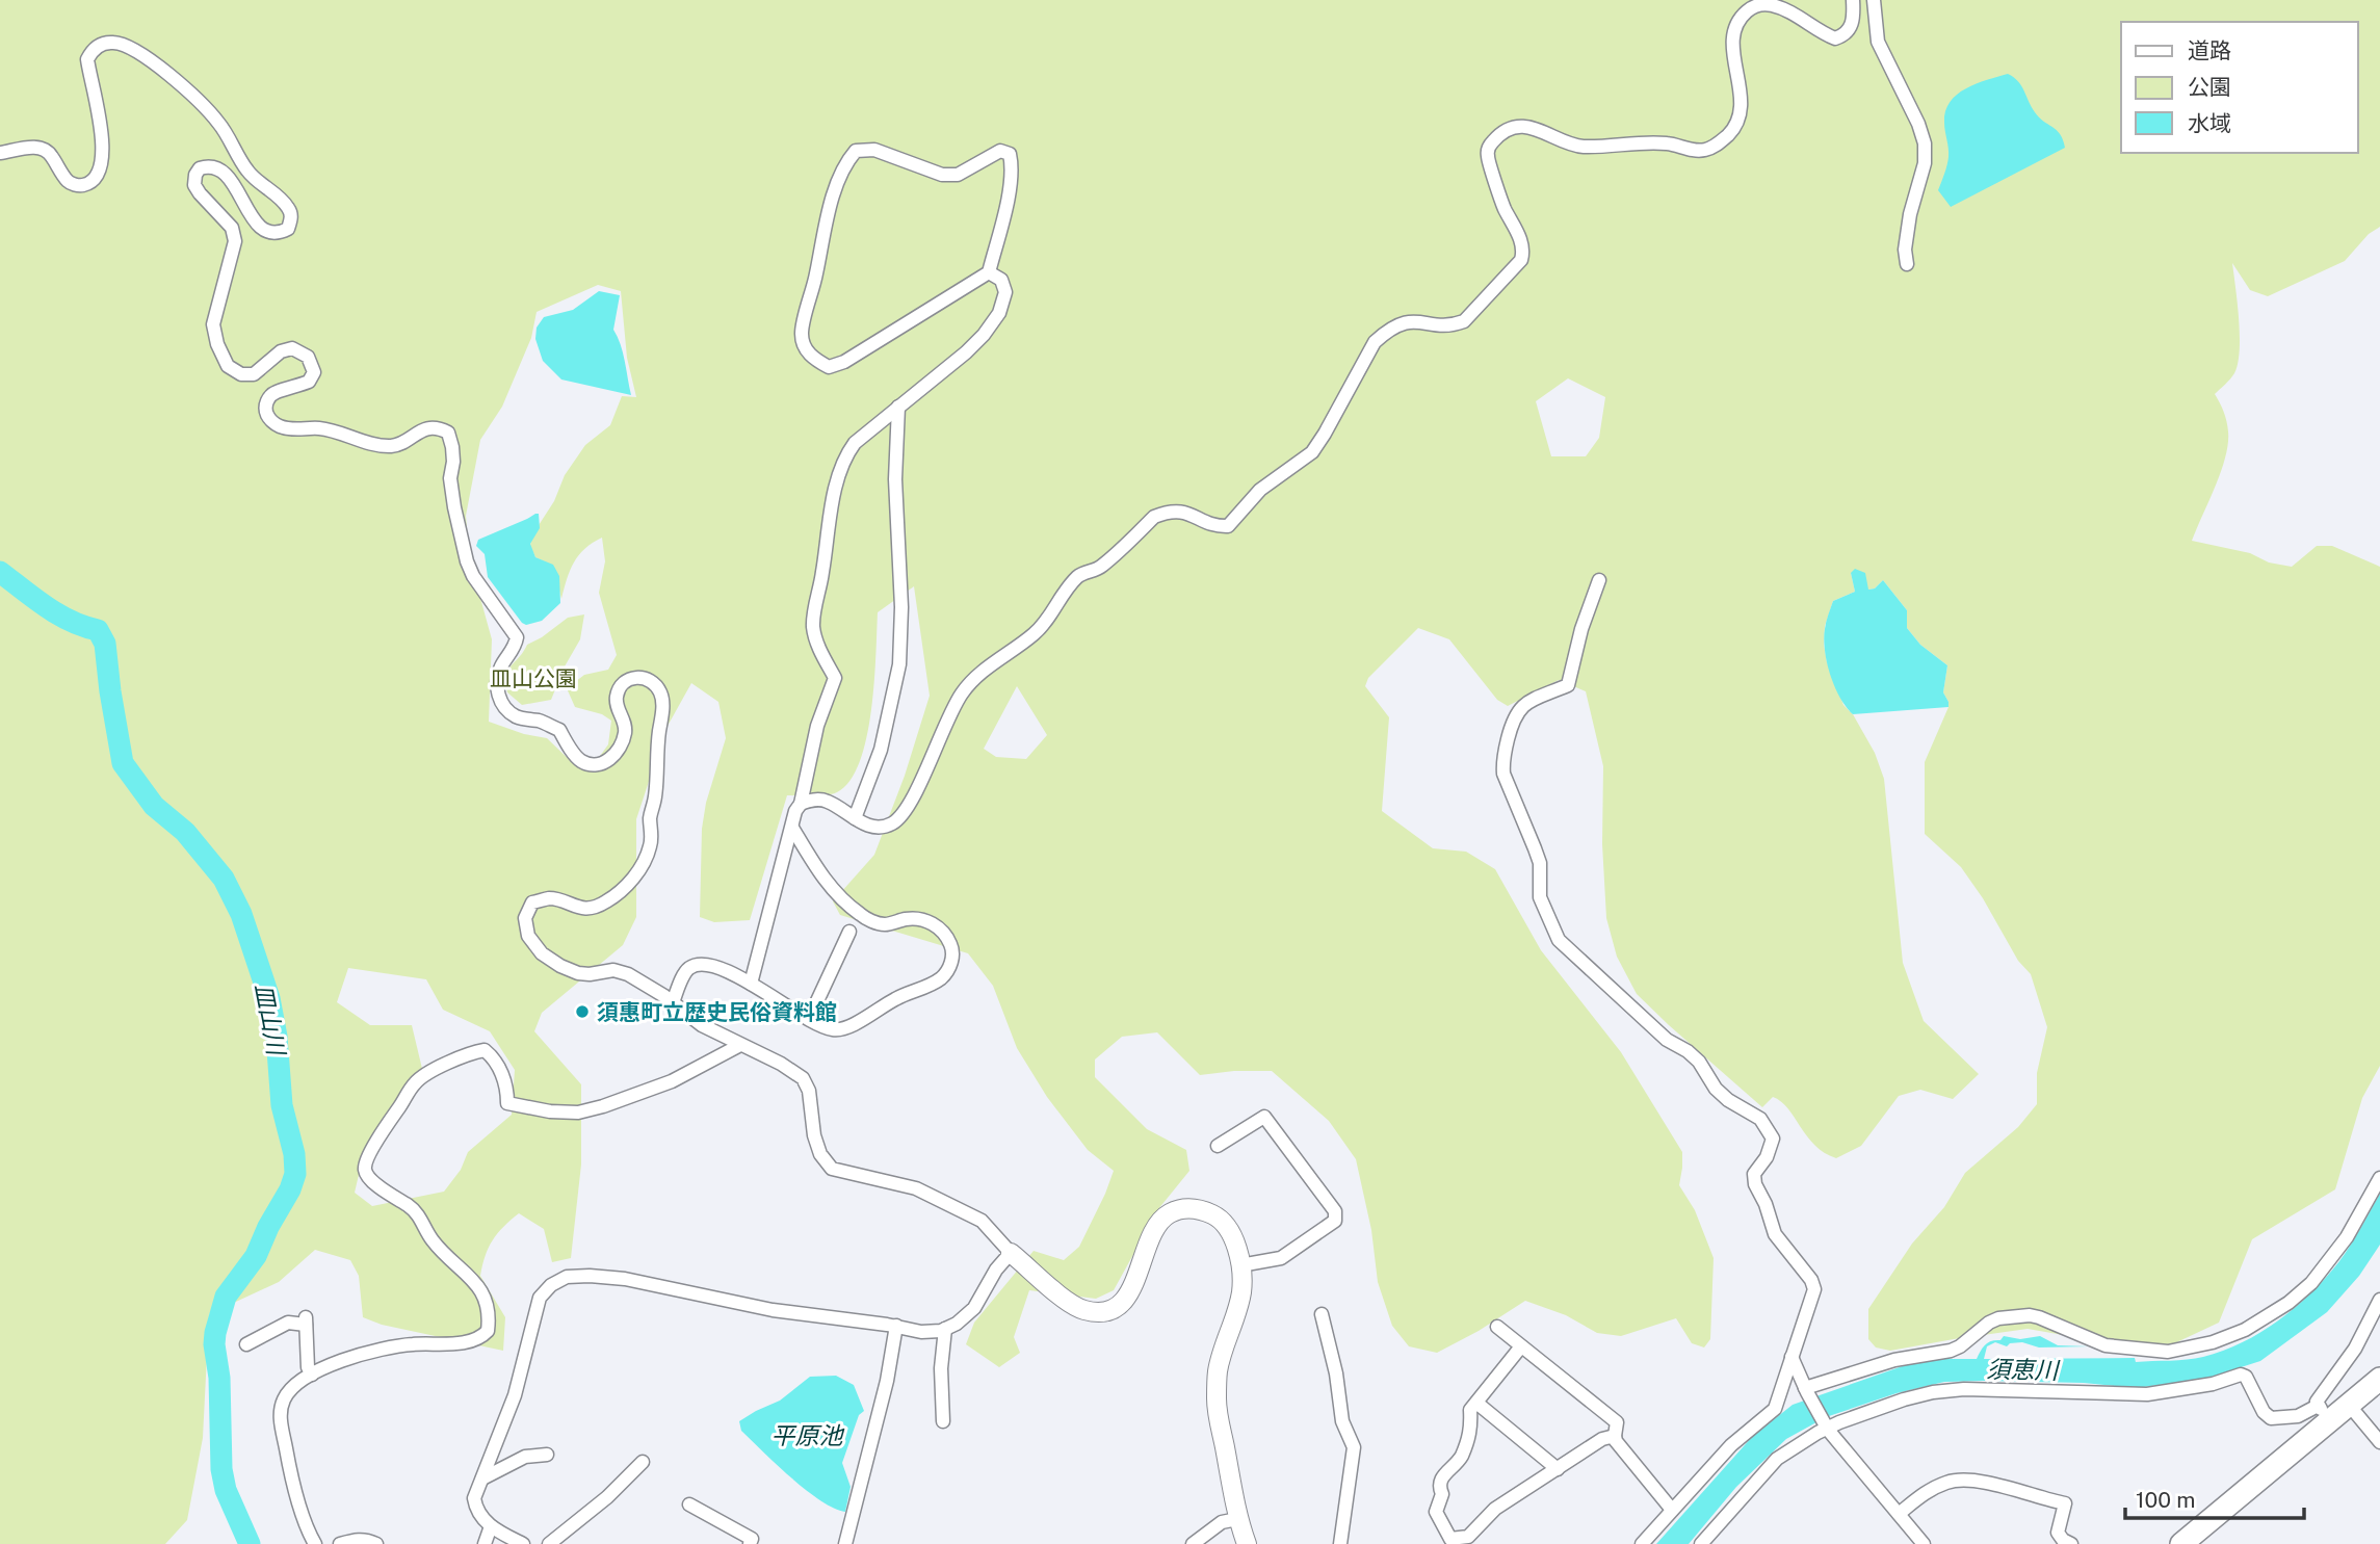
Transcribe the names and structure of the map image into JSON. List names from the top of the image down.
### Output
{
  "water": ["皿山川", "須恵川", "平原池"],
  "parks": ["皿山公園"],
  "places": ["須惠町立歴史民俗資料館"],
  "legend": ["道路", "公園", "水域"],
  "scale_bar": "100 m"
}
